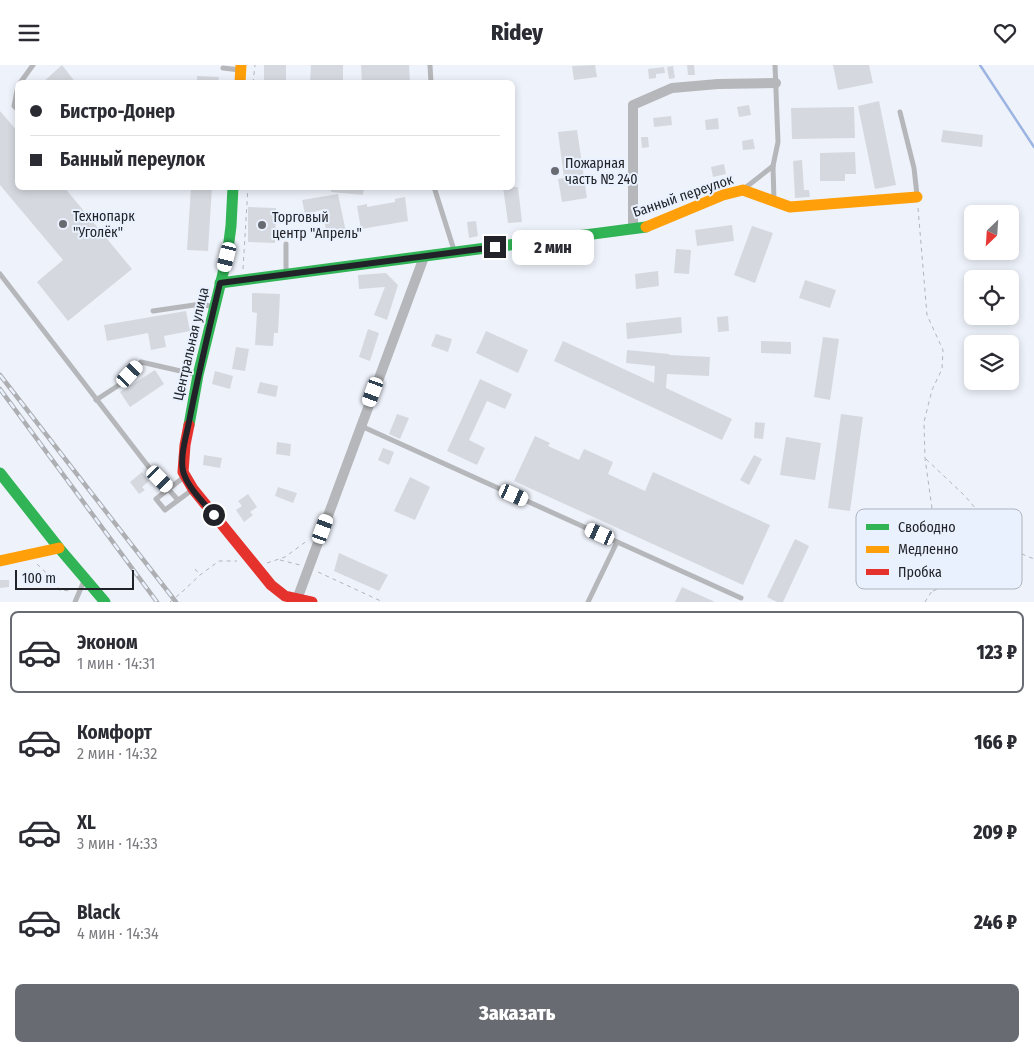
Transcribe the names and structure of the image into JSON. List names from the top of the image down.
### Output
{
  "streets": {
    "street": ["Банный переулок", "Центральная улица"]
  },
  "crossings": [
    ["Банный переулок", "Центральная улица"]
  ],
  "places": ["Пожарная часть № 240", "Технопарк \"Уголёк\"", "Торговый центр \"Апрель\""],
  "legend": ["Свободно", "Медленно", "Пробка"],
  "scale_bar": "100 m",
  "north": "bottom left",
  "page": {
    "header": "Ridey",
    "banner": ["Бистро-Донер", "Банный переулок"],
    "bubble": "2 мин",
    "scale": "100 m",
    "list": [
      {
        "name": "Эконом",
        "note": "1 мин · 14:31",
        "value": "123 ₽"
      },
      {
        "name": "Комфорт",
        "note": "2 мин · 14:32",
        "value": "166 ₽"
      },
      {
        "name": "XL",
        "note": "3 мин · 14:33",
        "value": "209 ₽"
      },
      {
        "name": "Black",
        "note": "4 мин · 14:34",
        "value": "246 ₽"
      }
    ],
    "buttons": "Заказать"
  }
}
